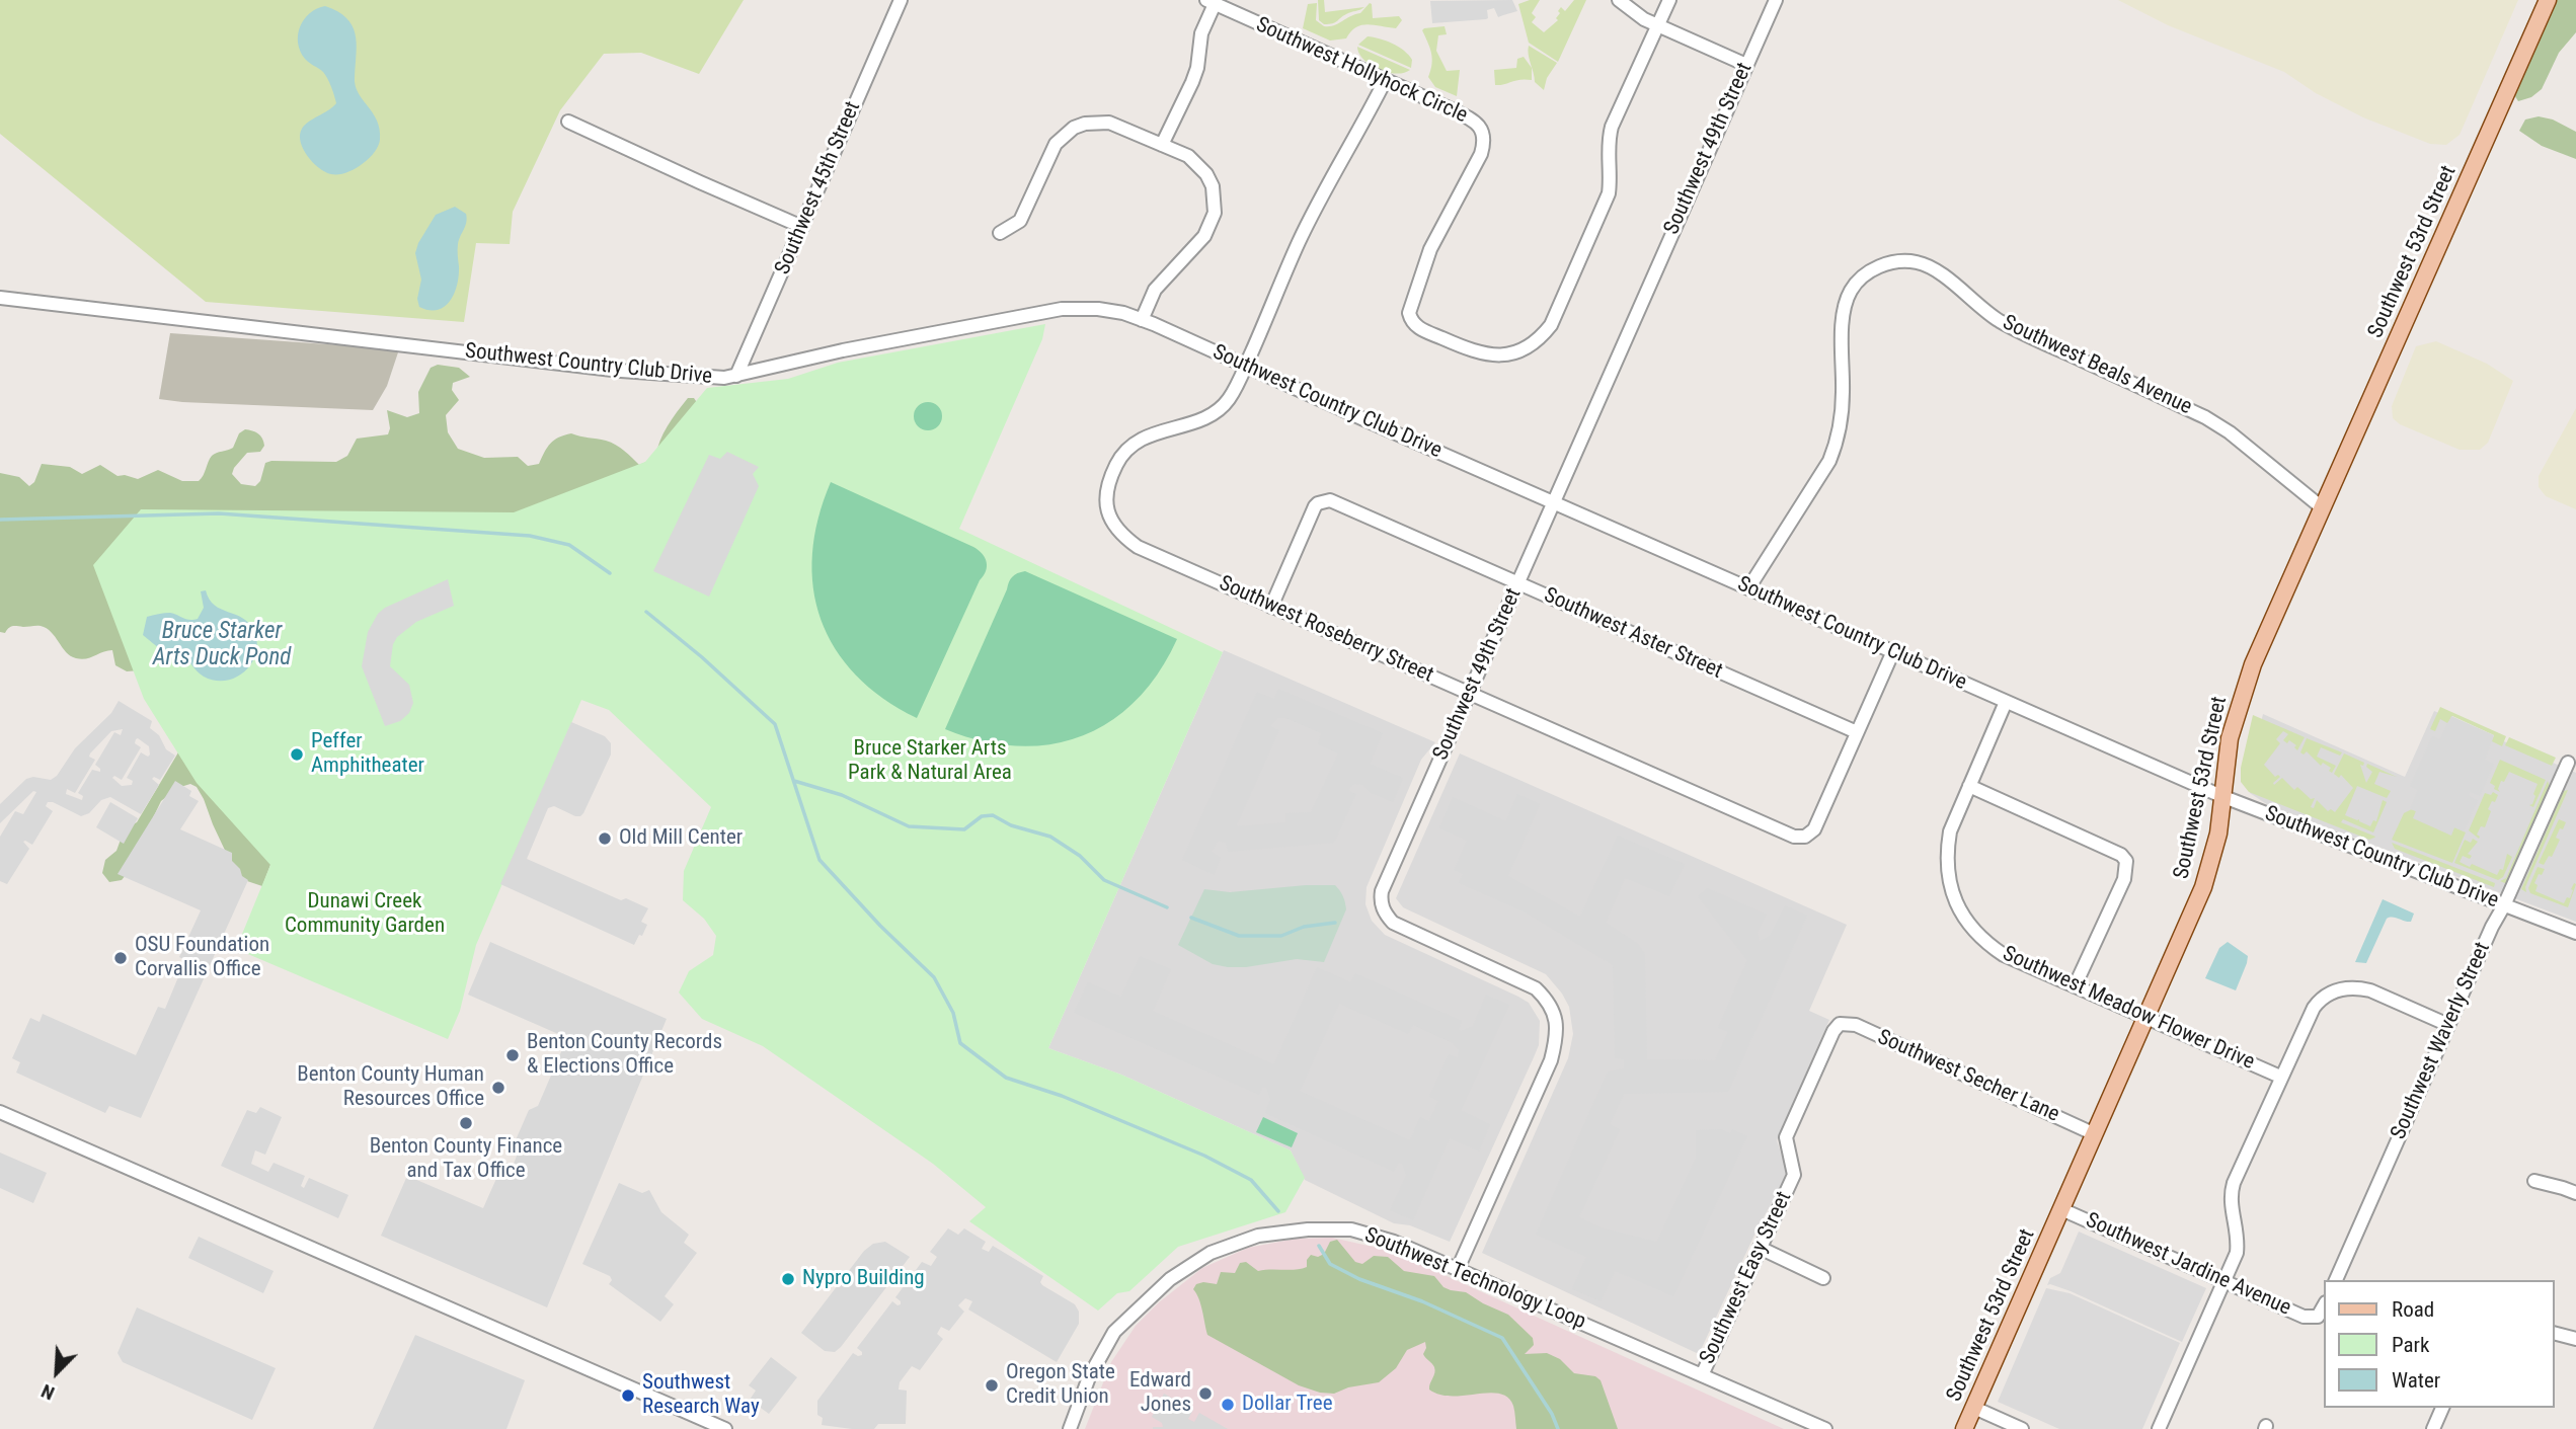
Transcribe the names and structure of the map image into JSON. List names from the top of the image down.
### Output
{
  "streets": {
    "main road": ["Southwest 53rd Street"],
    "street": [
      "Southwest Hollyhock Circle",
      "Southwest 49th Street",
      "Southwest 45th Street",
      "Southwest Country Club Drive",
      "Southwest Beals Avenue",
      "Southwest Roseberry Street",
      "Southwest Aster Street",
      "Southwest Meadow Flower Drive",
      "Southwest Waverly Street",
      "Southwest Secher Lane",
      "Southwest Jardine Avenue",
      "Southwest Easy Street",
      "Southwest Technology Loop"
    ]
  },
  "crossings": [
    ["Southwest Hollyhock Circle", "Southwest Roseberry Street"],
    ["Southwest 49th Street", "Southwest Country Club Drive"],
    ["Southwest 49th Street", "Southwest Roseberry Street"],
    ["Southwest 49th Street", "Southwest Aster Street"],
    ["Southwest 49th Street", "Southwest Technology Loop"],
    ["Southwest 45th Street", "Southwest Country Club Drive"],
    ["Southwest 53rd Street", "Southwest Country Club Drive"],
    ["Southwest 53rd Street", "Southwest Beals Avenue"],
    ["Southwest 53rd Street", "Southwest Meadow Flower Drive"],
    ["Southwest 53rd Street", "Southwest Secher Lane"],
    ["Southwest 53rd Street", "Southwest Jardine Avenue"],
    ["Southwest Country Club Drive", "Southwest Beals Avenue"],
    ["Southwest Country Club Drive", "Southwest Roseberry Street"],
    ["Southwest Country Club Drive", "Southwest Meadow Flower Drive"],
    ["Southwest Country Club Drive", "Southwest Waverly Street"],
    ["Southwest Roseberry Street", "Southwest Aster Street"],
    ["Southwest Secher Lane", "Southwest Easy Street"],
    ["Southwest Easy Street", "Southwest Technology Loop"]
  ],
  "water": ["Bruce Starker Arts Duck Pond"],
  "parks": ["Bruce Starker Arts Park & Natural Area", "Dunawi Creek Community Garden"],
  "places": [
    "Peffer Amphitheater",
    "Old Mill Center",
    "OSU Foundation Corvallis Office",
    "Benton County Records & Elections Office",
    "Benton County Human Resources Office",
    "Benton County Finance and Tax Office",
    "Nypro Building",
    "Oregon State Credit Union",
    "Edward Jones",
    "Southwest Research Way",
    "Dollar Tree"
  ],
  "legend": ["Road", "Park", "Water"],
  "north": "bottom left"
}
